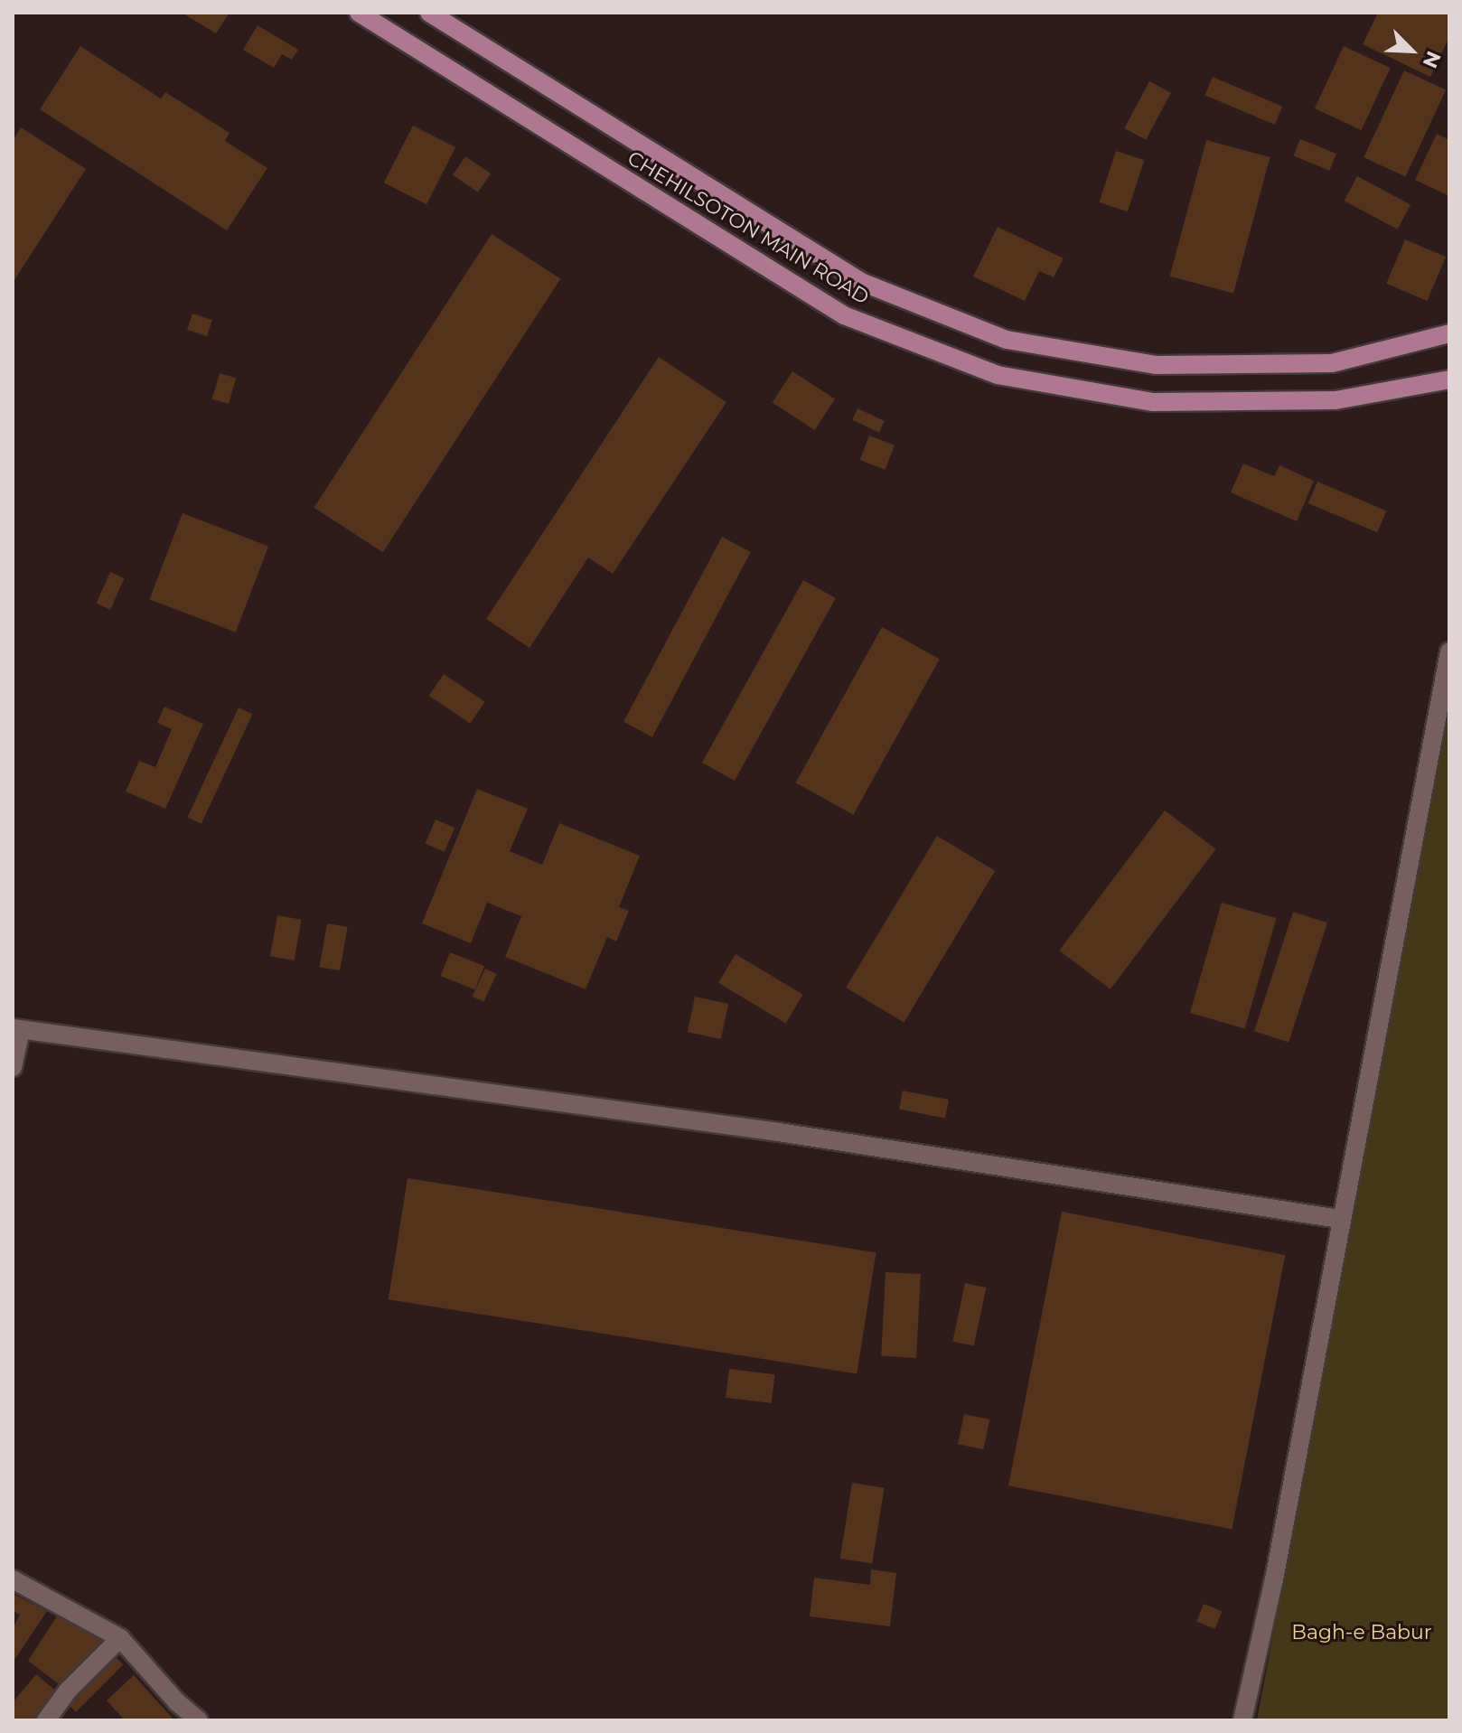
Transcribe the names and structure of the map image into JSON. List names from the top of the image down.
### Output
{
  "streets": {
    "main road": ["CHEHILSOTON MAIN ROAD"]
  },
  "parks": ["Bagh-e Babur"],
  "north": "bottom right"
}
